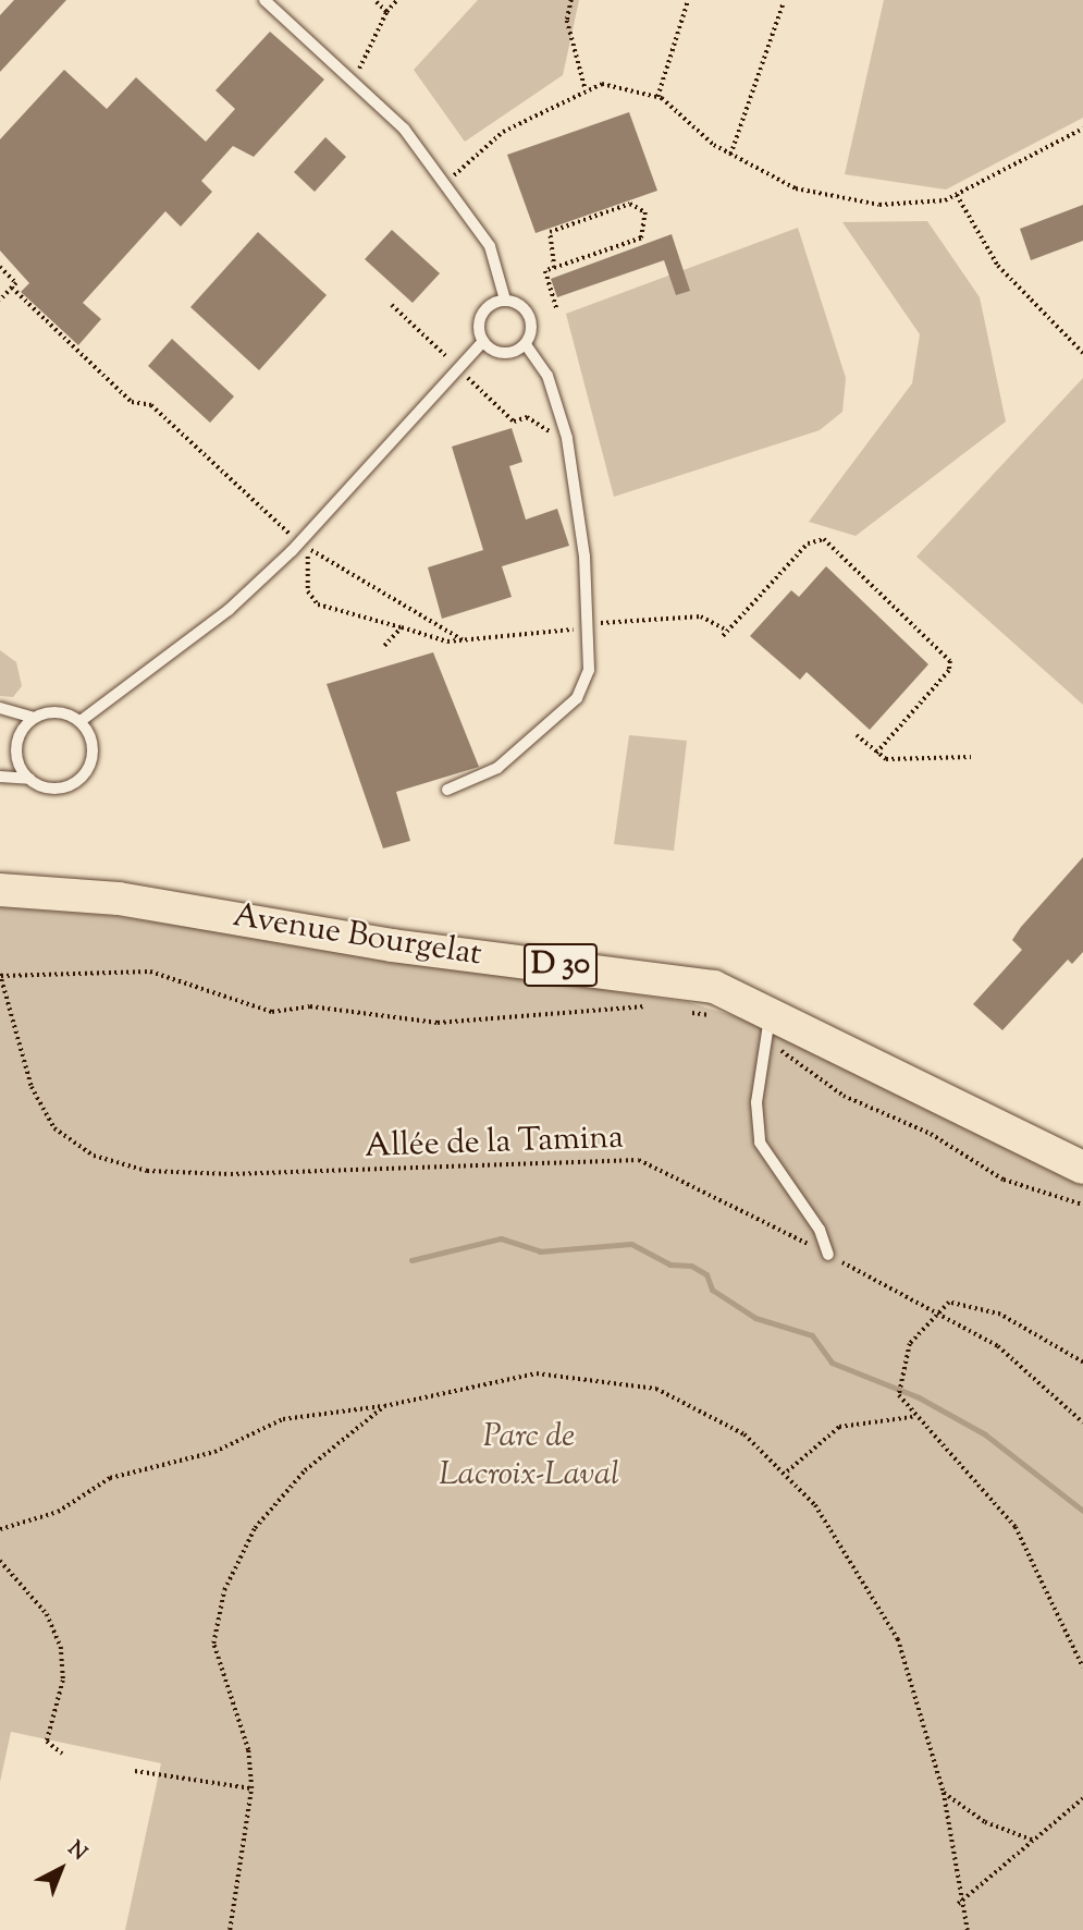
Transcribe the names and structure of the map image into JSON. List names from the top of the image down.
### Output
{
  "streets": {
    "main road": ["Avenue Bourgelat", "D 30"],
    "path": ["Allée de la Tamina"]
  },
  "parks": ["Parc de Lacroix-Laval"],
  "north": "top right"
}
